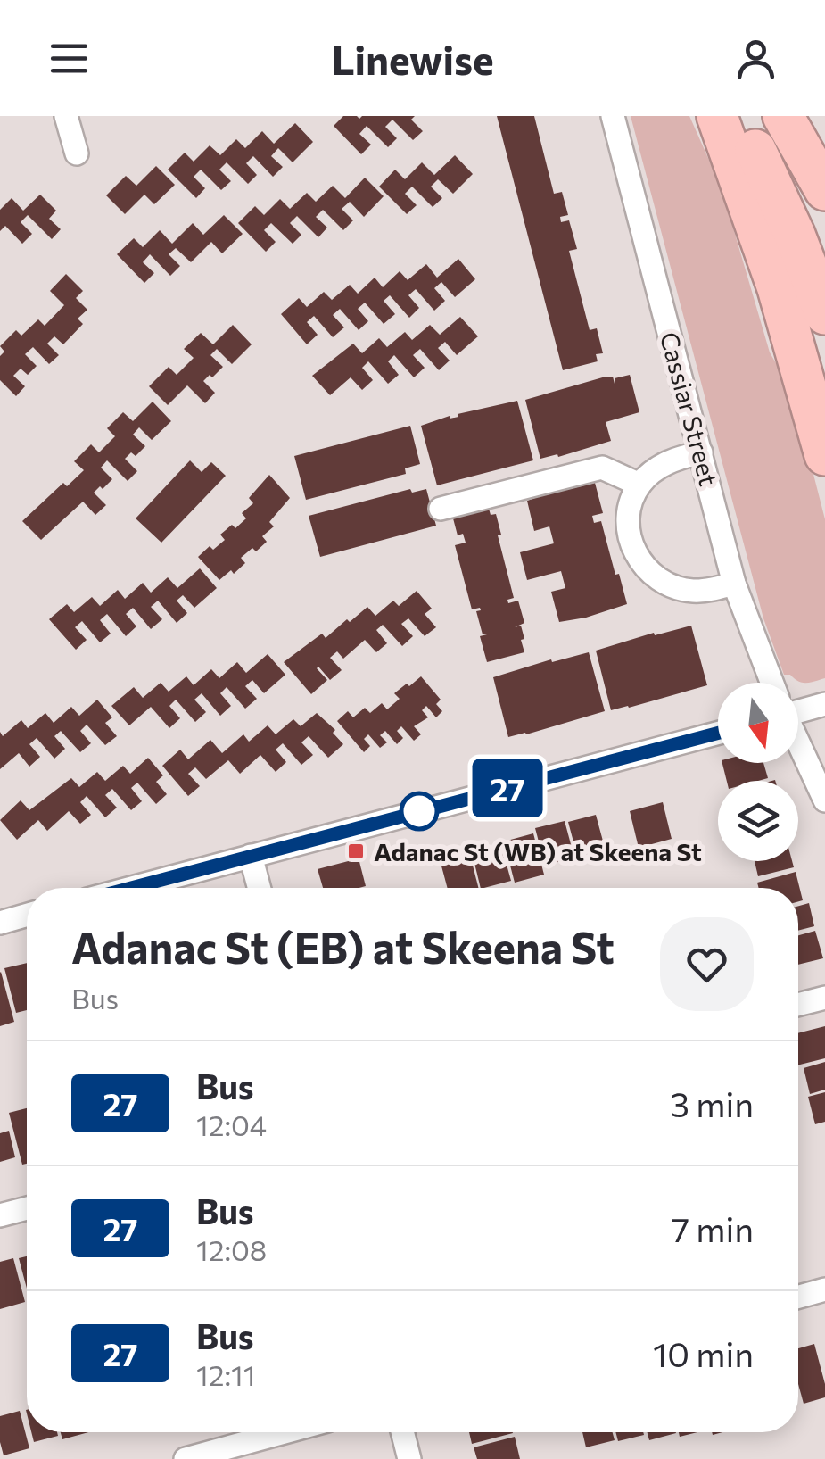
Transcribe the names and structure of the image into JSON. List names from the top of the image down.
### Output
{
  "streets": {
    "street": ["Cassiar Street"]
  },
  "places": {
    "transit": ["Adanac St (WB) at Skeena St"]
  },
  "lines": ["bus line 27"],
  "north": "bottom",
  "page": {
    "header": "Linewise",
    "on_map": "27",
    "heading": ["Adanac St (EB) at Skeena St", "Bus"],
    "list": [
      {
        "mark": "27",
        "name": "Bus",
        "note": "12:04",
        "value": "3 min"
      },
      {
        "mark": "27",
        "name": "Bus",
        "note": "12:08",
        "value": "7 min"
      },
      {
        "mark": "27",
        "name": "Bus",
        "note": "12:11",
        "value": "10 min"
      }
    ]
  }
}
